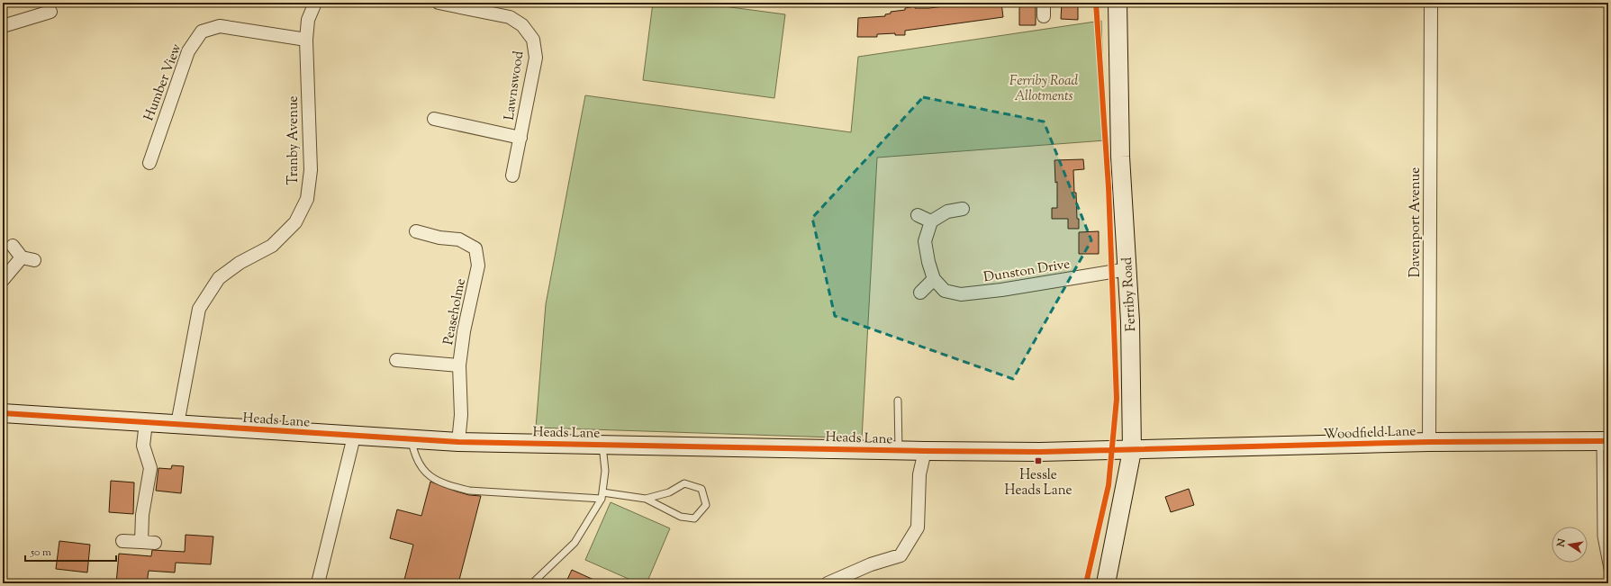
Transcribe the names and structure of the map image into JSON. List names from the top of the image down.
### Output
{
  "streets": {
    "street": [
      "Humber View",
      "Lawnswood",
      "Tranby Avenue",
      "Davenport Avenue",
      "Dunston Drive",
      "Ferriby Road",
      "Peaseholme",
      "Heads Lane",
      "Woodfield Lane"
    ]
  },
  "crossings": [
    ["Humber View", "Tranby Avenue"],
    ["Tranby Avenue", "Heads Lane"],
    ["Davenport Avenue", "Woodfield Lane"],
    ["Dunston Drive", "Ferriby Road"],
    ["Ferriby Road", "Heads Lane"],
    ["Ferriby Road", "Woodfield Lane"],
    ["Peaseholme", "Heads Lane"],
    ["Heads Lane", "Woodfield Lane"]
  ],
  "parks": ["Ferriby Road Allotments"],
  "places": {
    "transit": ["Hessle Heads Lane"]
  },
  "scale_bar": "50 m",
  "north": "left"
}
